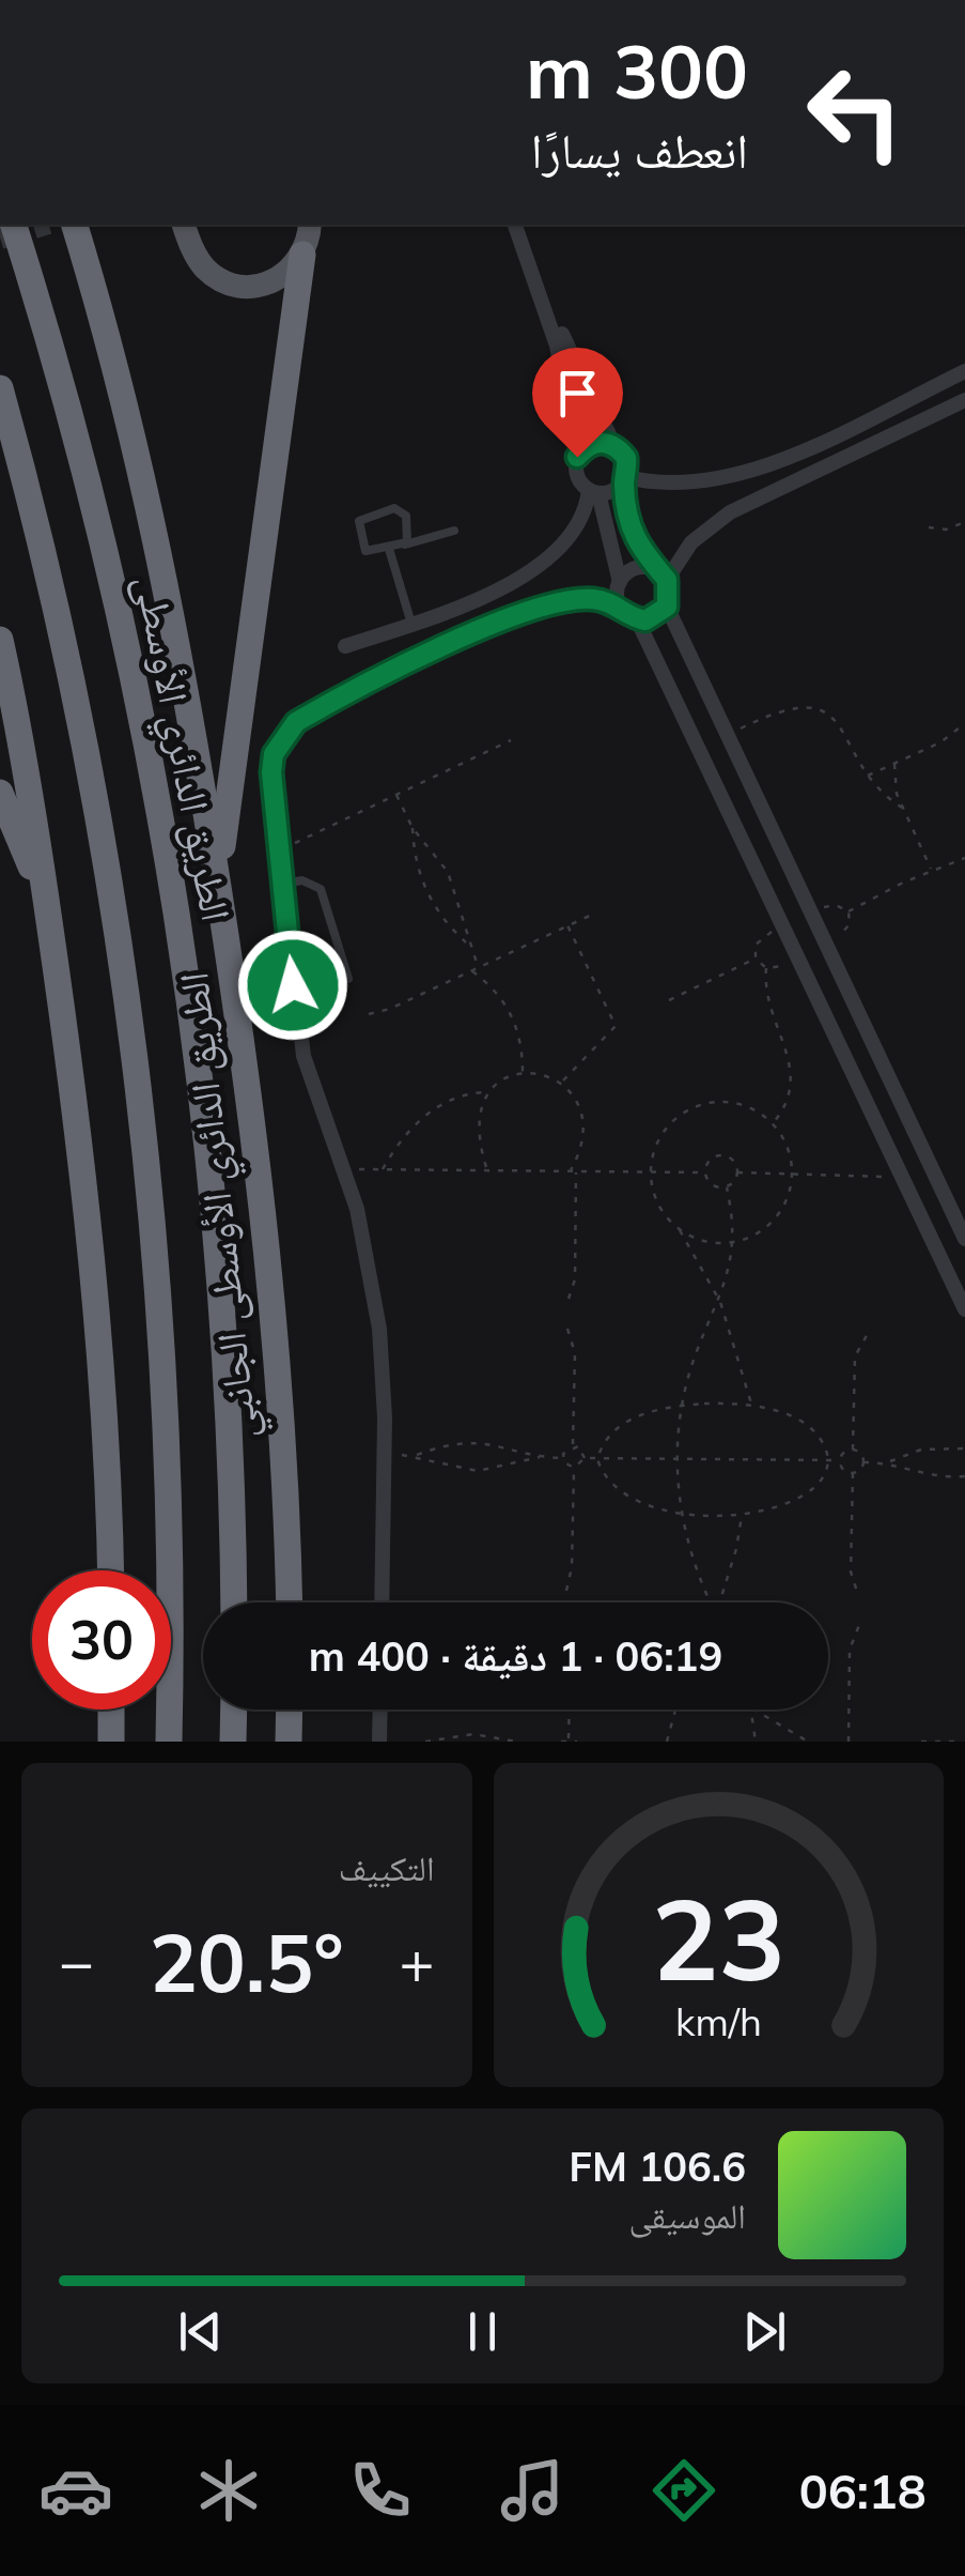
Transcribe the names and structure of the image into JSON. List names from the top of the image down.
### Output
{
  "streets": {
    "highway": ["الطريق الدائري الأوسطى", "الطريق الدائري الأوسطى الجانبي"]
  },
  "page": {
    "turn": ["300 m", "انعطف يسارًا"],
    "limit": "30",
    "trip": "06:19 · 1 دقيقة · 400 m",
    "tile": "التكييف",
    "heat": ["−", "20.5°", "+"],
    "song": ["106.6 FM", "الموسيقى"],
    "tabs": "06:18",
    "gauge": ["23", "km/h"]
  }
}
